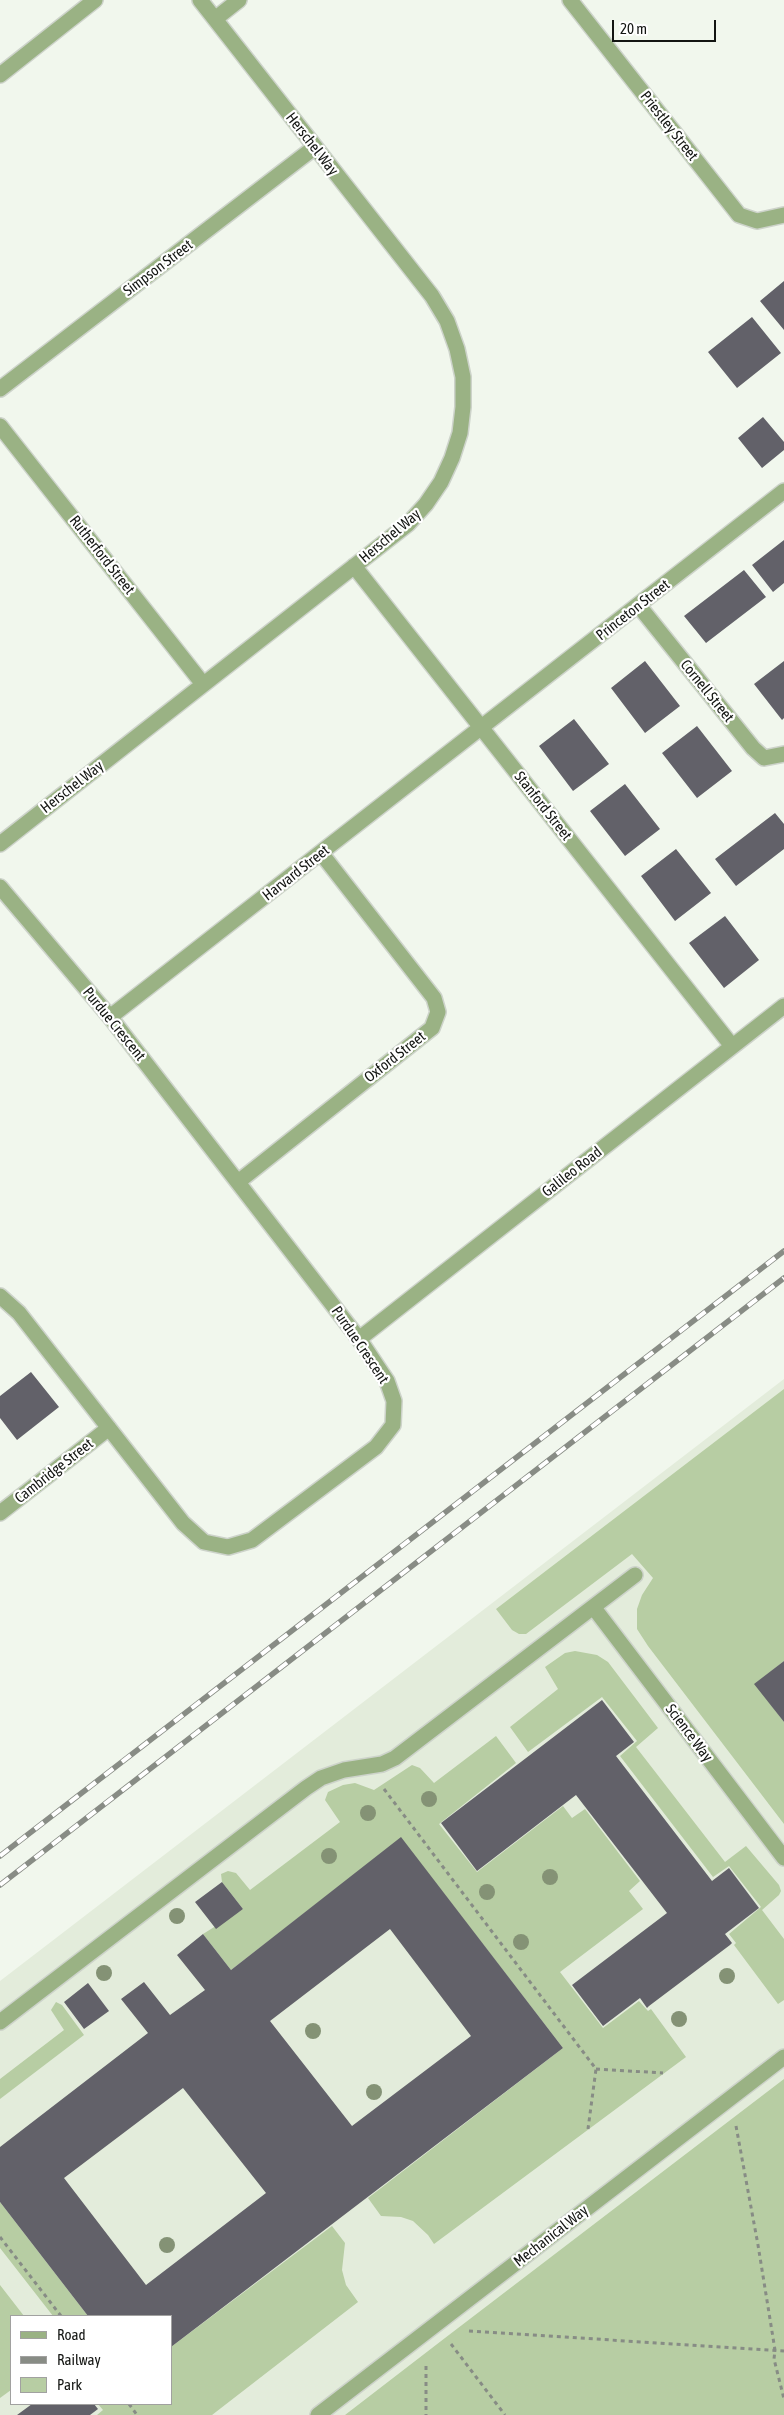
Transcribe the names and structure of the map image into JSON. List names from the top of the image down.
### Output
{
  "streets": {
    "street": [
      "Priestley Street",
      "Herschel Way",
      "Simpson Street",
      "Rutherford Street",
      "Princeton Street",
      "Cornell Street",
      "Stanford Street",
      "Harvard Street",
      "Purdue Crescent",
      "Oxford Street",
      "Galileo Road",
      "Cambridge Street",
      "Science Way",
      "Mechanical Way"
    ]
  },
  "crossings": [
    ["Herschel Way", "Simpson Street"],
    ["Herschel Way", "Rutherford Street"],
    ["Herschel Way", "Stanford Street"],
    ["Princeton Street", "Cornell Street"],
    ["Princeton Street", "Stanford Street"],
    ["Princeton Street", "Harvard Street"],
    ["Stanford Street", "Harvard Street"],
    ["Stanford Street", "Galileo Road"],
    ["Harvard Street", "Purdue Crescent"],
    ["Harvard Street", "Oxford Street"],
    ["Purdue Crescent", "Oxford Street"],
    ["Purdue Crescent", "Galileo Road"],
    ["Purdue Crescent", "Cambridge Street"]
  ],
  "legend": ["Road", "Railway", "Park"],
  "scale_bar": "20 m"
}
